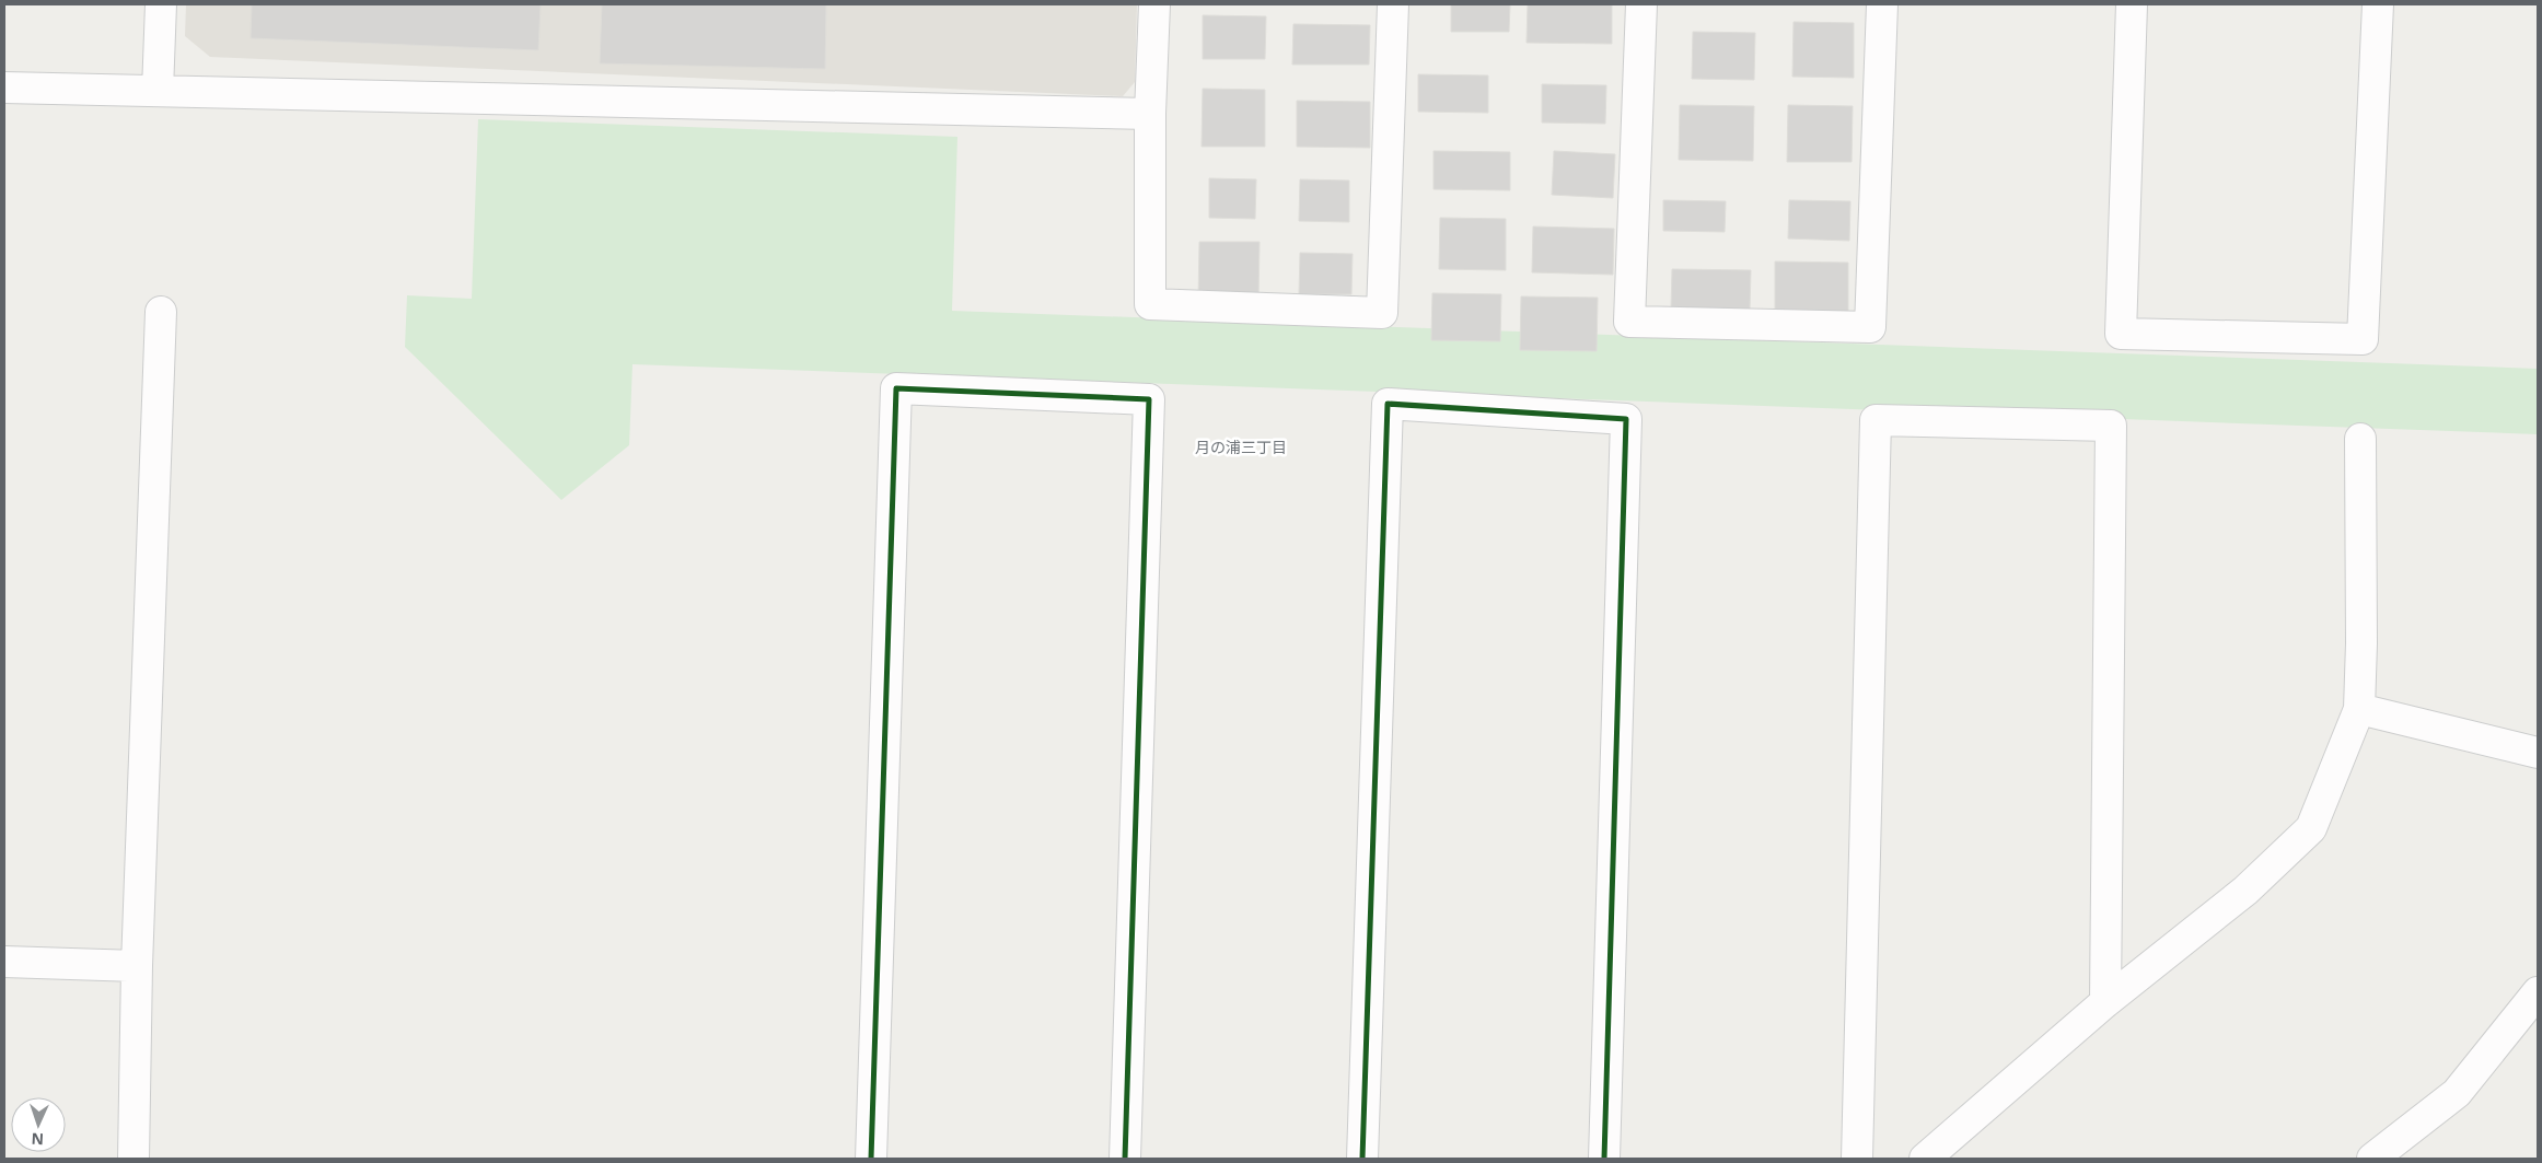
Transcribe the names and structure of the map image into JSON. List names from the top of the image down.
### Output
{
  "districts": ["月の浦三丁目"],
  "north": "bottom"
}
